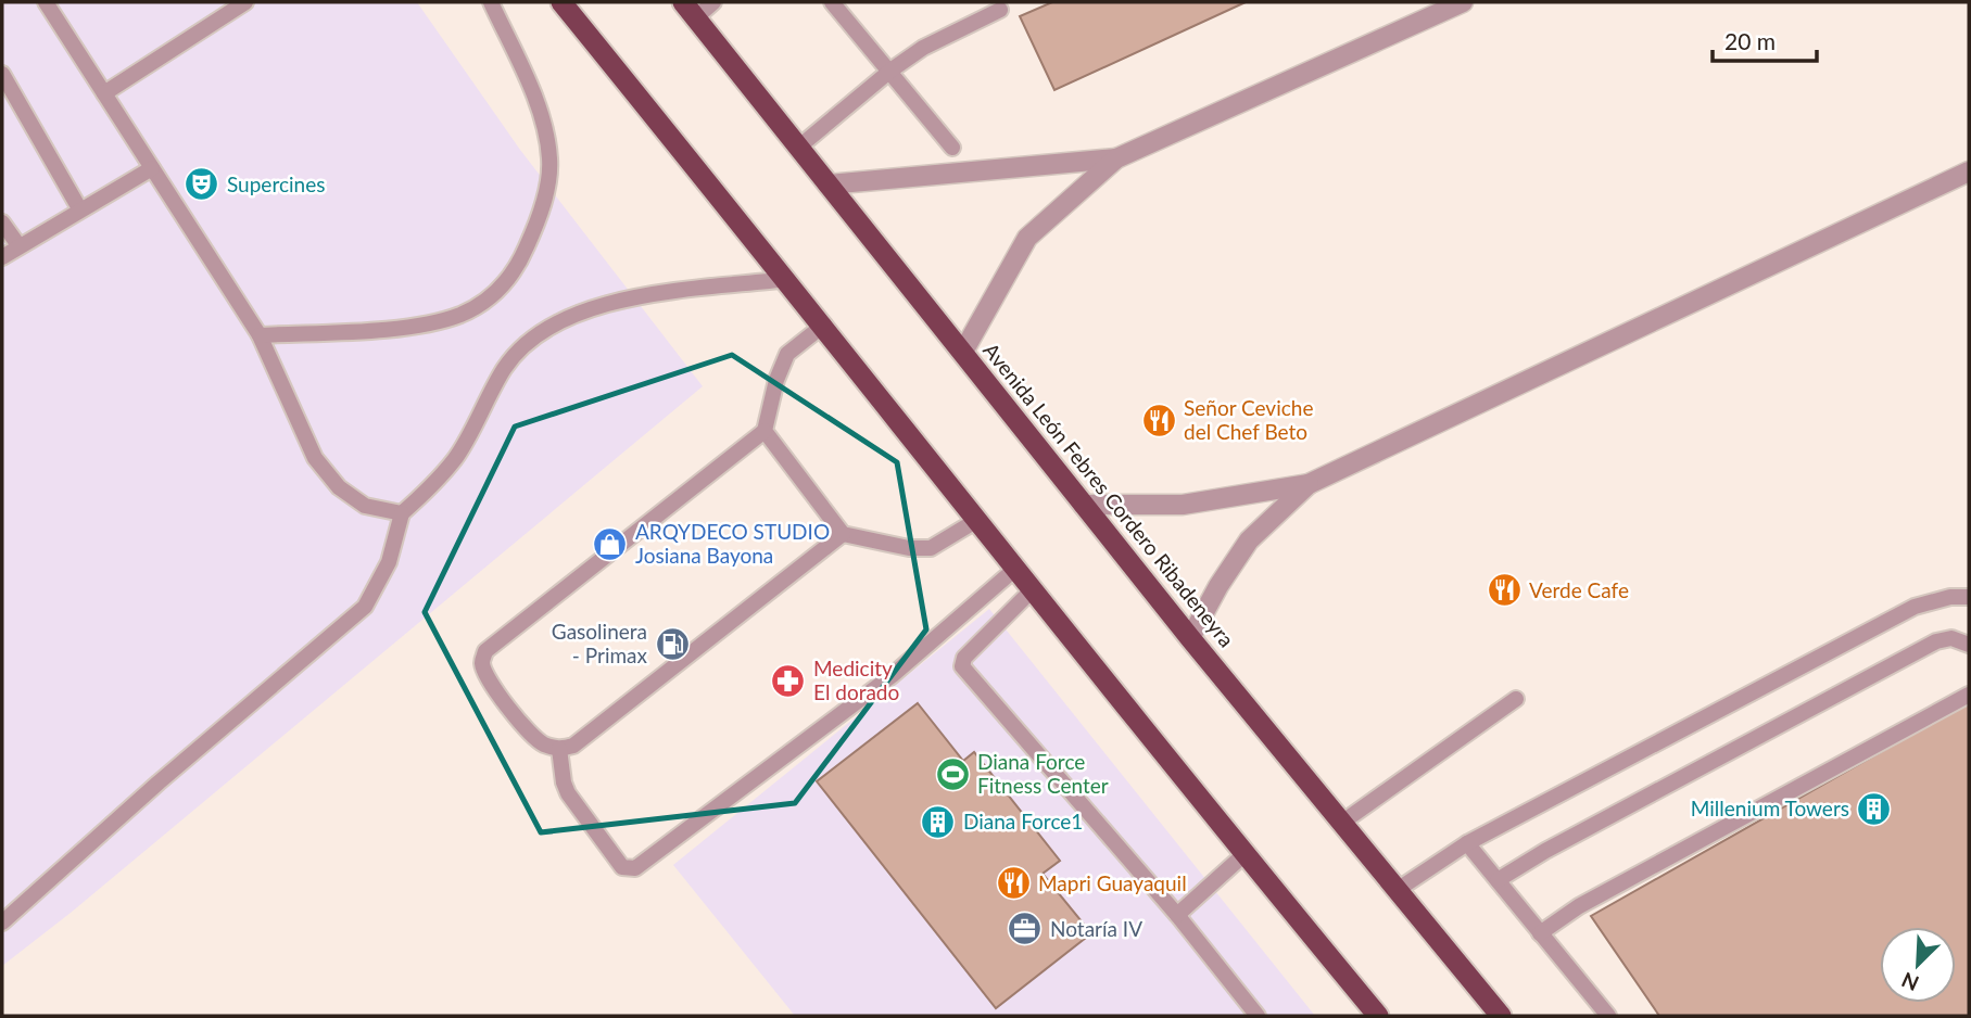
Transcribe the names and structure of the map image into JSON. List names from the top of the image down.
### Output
{
  "streets": {
    "highway": ["Avenida León Febres Cordero Ribadeneyra"]
  },
  "places": {
    "theatre": ["Supercines"],
    "restaurant": ["Señor Ceviche del Chef Beto", "Verde Cafe", "Mapri Guayaquil"],
    "shop": ["ARQYDECO STUDIO Josiana Bayona"],
    "fuel station": ["Gasolinera - Primax"],
    "pharmacy": ["Medicity El dorado"],
    "sports": ["Diana Force Fitness Center"],
    "building": ["Millenium Towers", "Diana Force1"],
    "office": ["Notaría IV"]
  },
  "scale_bar": "20 m",
  "north": "bottom left"
}
